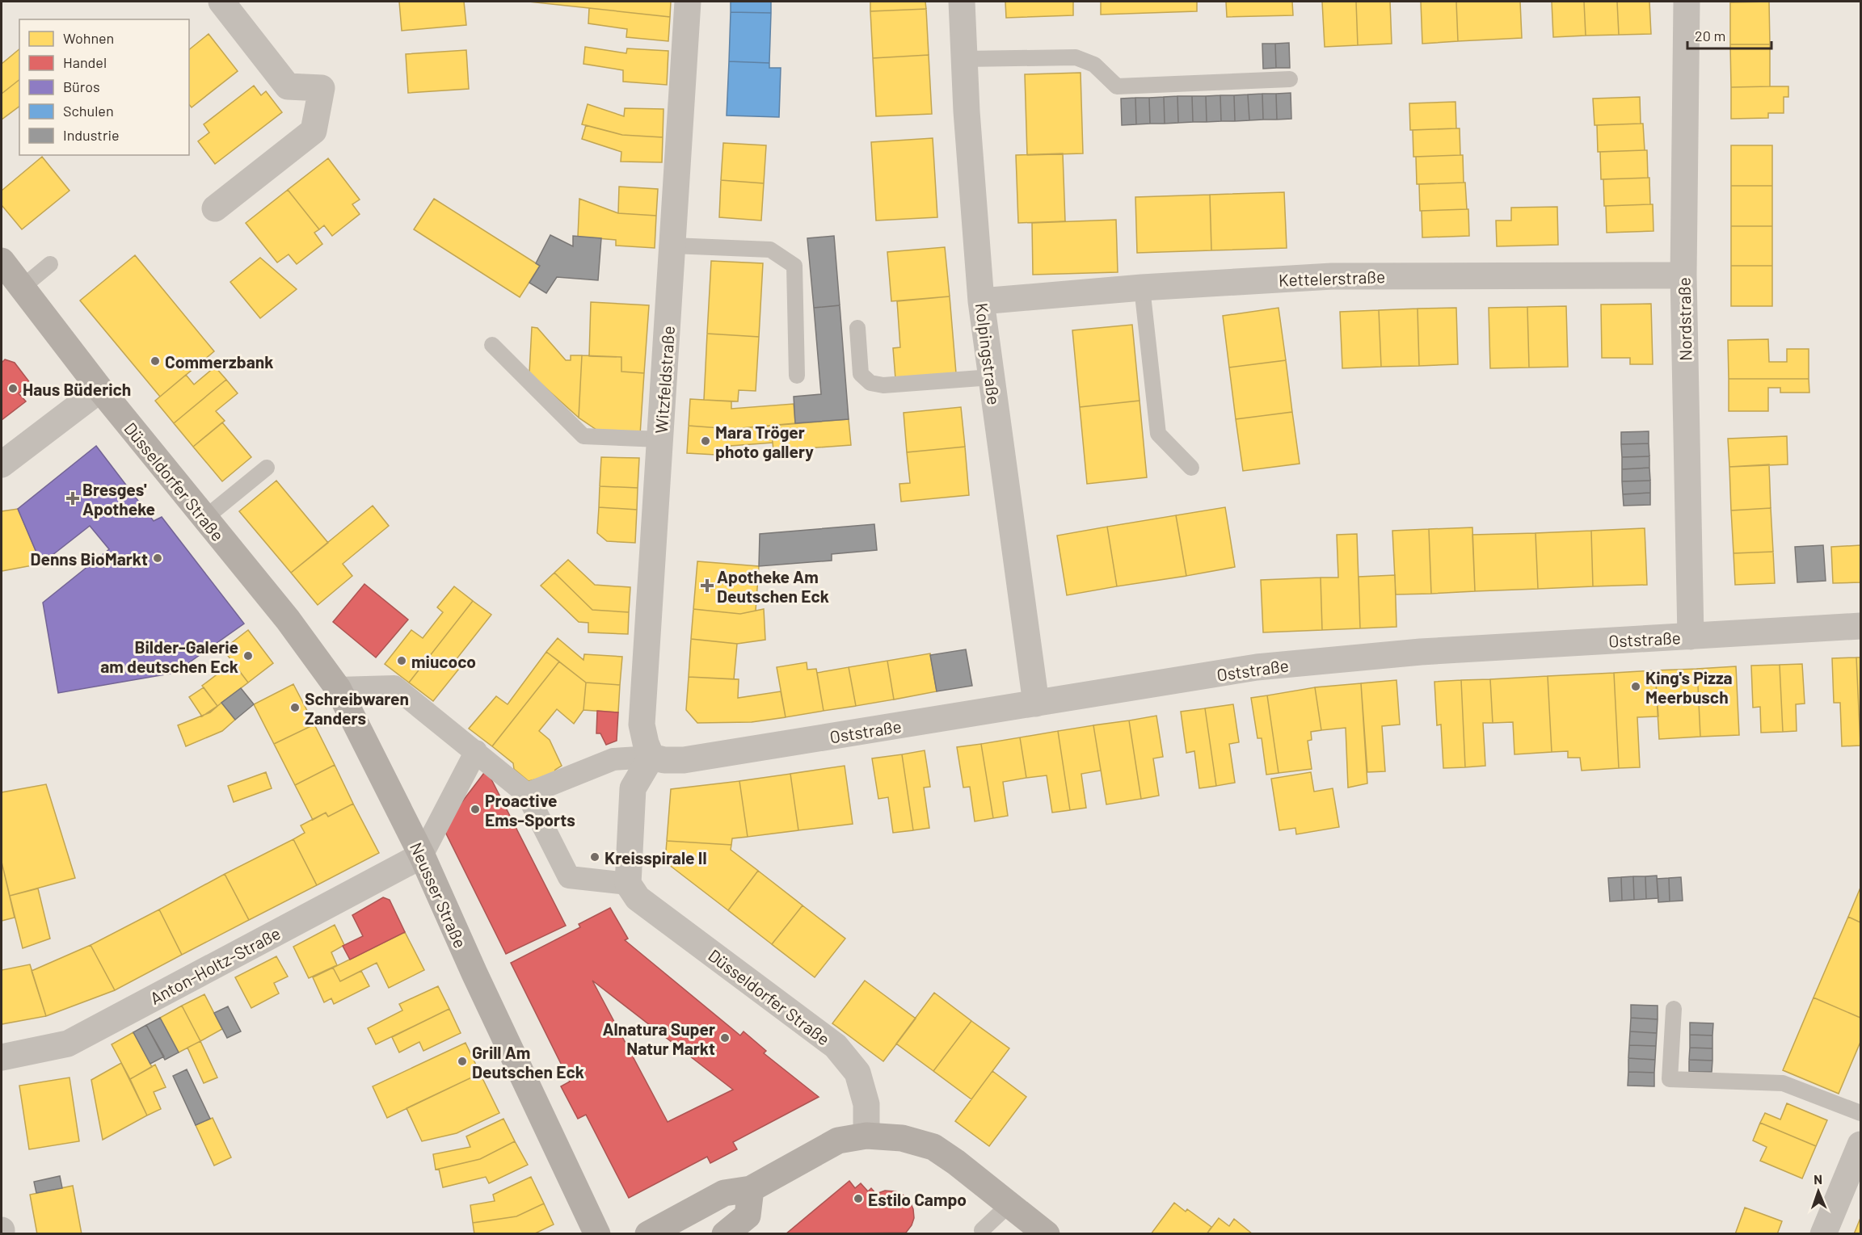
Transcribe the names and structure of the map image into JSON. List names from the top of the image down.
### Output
{
  "streets": {
    "main road": ["Düsseldorfer Straße", "Neusser Straße"],
    "street": [
      "Kettelerstraße",
      "Nordstraße",
      "Kolpingstraße",
      "Witzfeldstraße",
      "Oststraße",
      "Anton-Holtz-Straße"
    ]
  },
  "crossings": [
    ["Kettelerstraße", "Nordstraße"],
    ["Kettelerstraße", "Kolpingstraße"],
    ["Nordstraße", "Oststraße"],
    ["Kolpingstraße", "Oststraße"],
    ["Witzfeldstraße", "Oststraße"],
    ["Düsseldorfer Straße", "Neusser Straße"],
    ["Neusser Straße", "Anton-Holtz-Straße"]
  ],
  "places": {
    "other": [
      "Commerzbank",
      "Haus Büderich",
      "Mara Tröger photo gallery",
      "Denns BioMarkt",
      "Bilder-Galerie am deutschen Eck",
      "miucoco",
      "King's Pizza Meerbusch",
      "Schreibwaren Zanders",
      "Proactive Ems-Sports",
      "Kreisspirale II",
      "Alnatura Super Natur Markt",
      "Grill Am Deutschen Eck",
      "Estilo Campo"
    ],
    "health": ["Bresges' Apotheke", "Apotheke Am Deutschen Eck"]
  },
  "legend": [
    "Wohnen",
    "Handel",
    "Büros",
    "Schulen",
    "Industrie"
  ],
  "scale_bar": "20 m",
  "north": "top"
}
